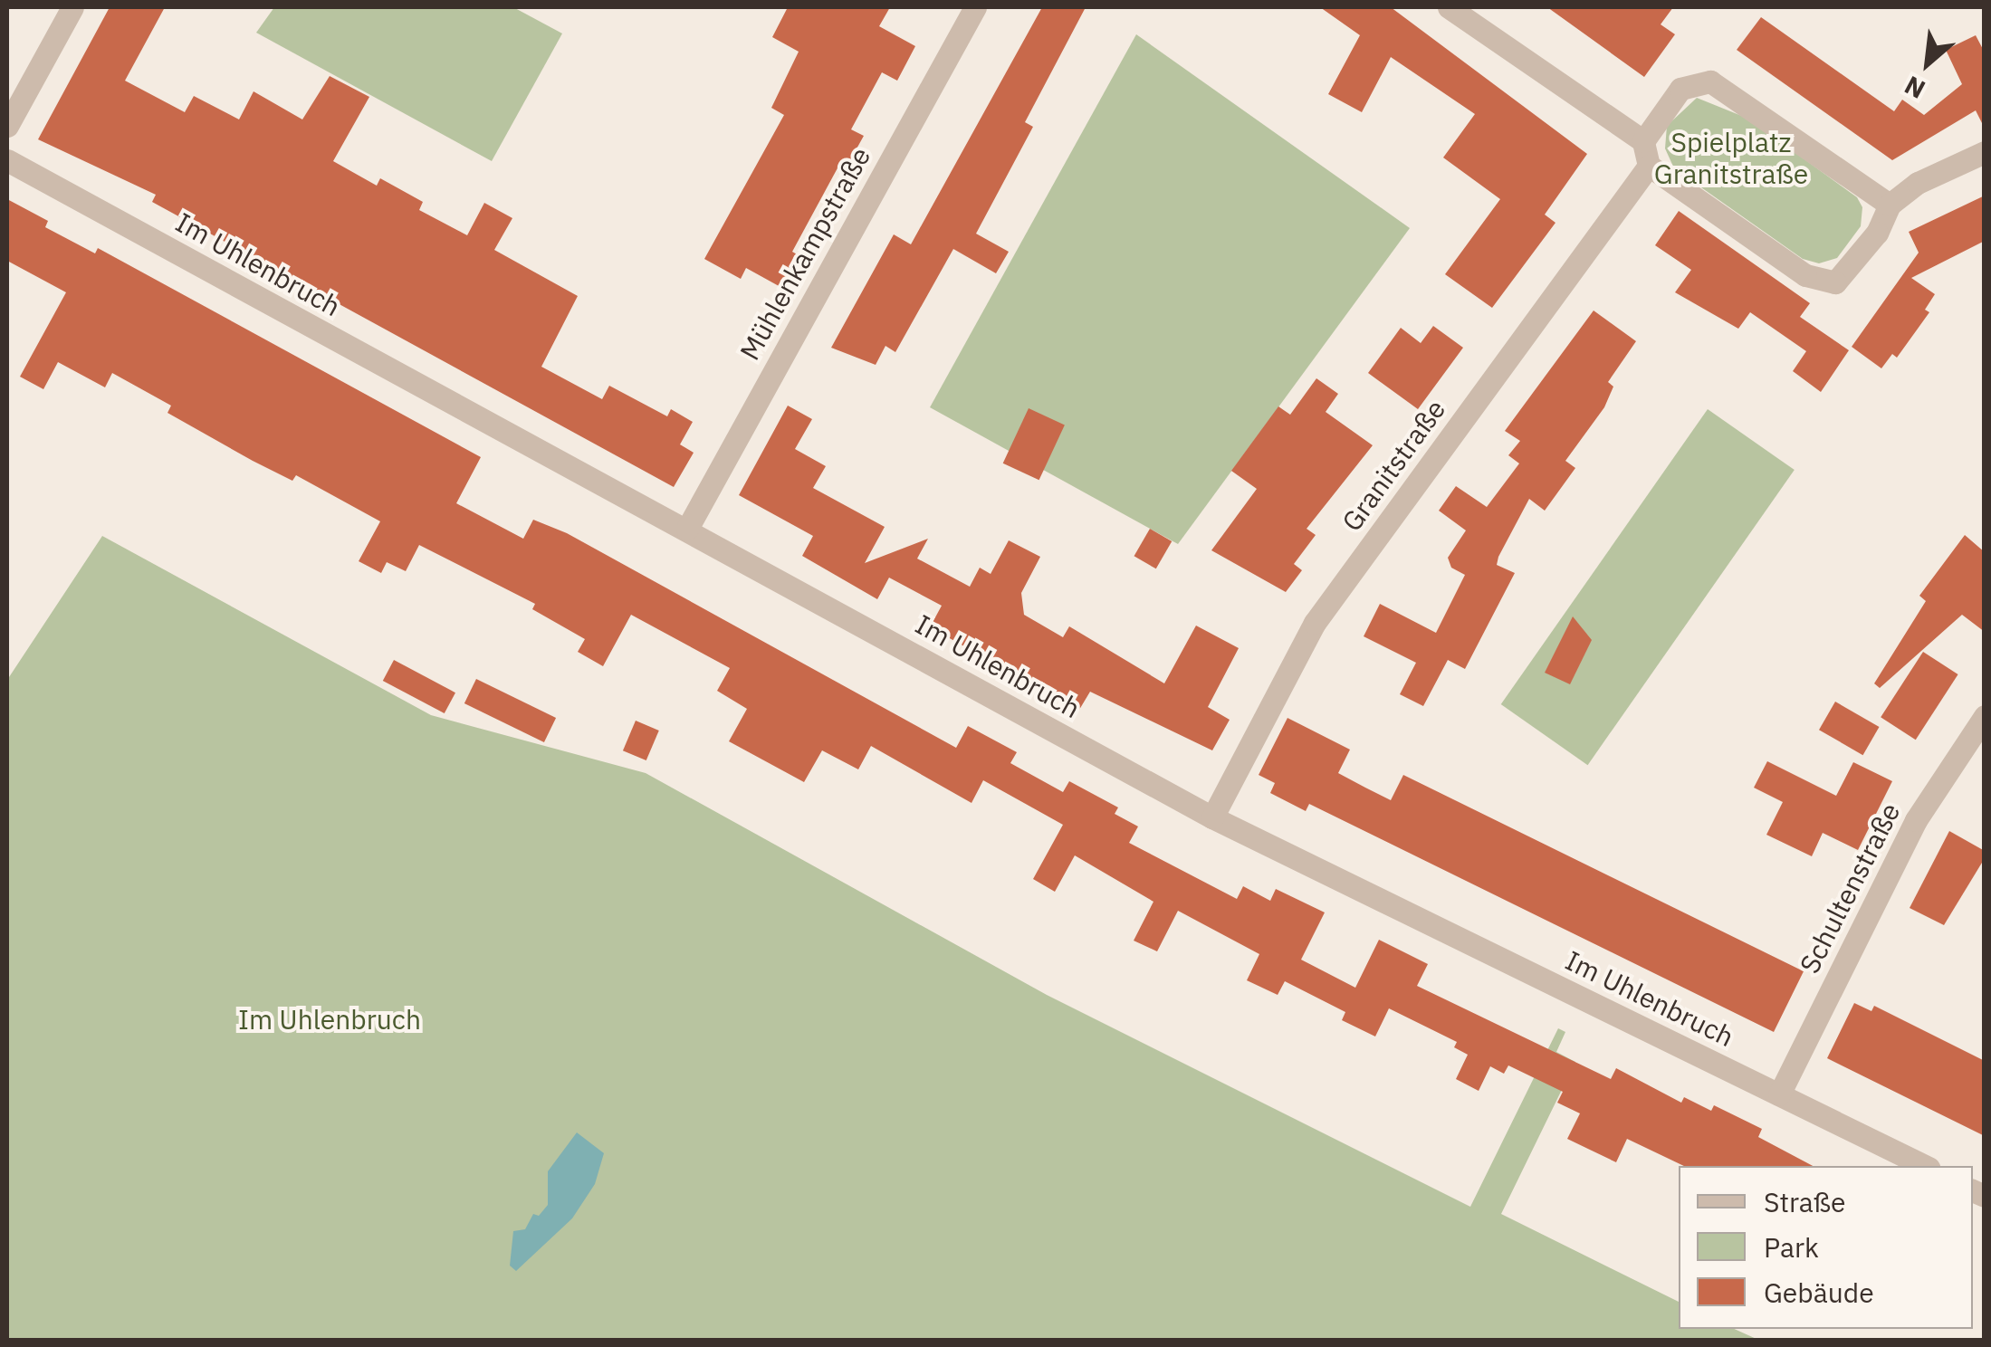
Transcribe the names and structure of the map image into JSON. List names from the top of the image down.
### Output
{
  "streets": {
    "street": [
      "Mühlenkampstraße",
      "Im Uhlenbruch",
      "Granitstraße",
      "Schultenstraße"
    ]
  },
  "crossings": [
    ["Mühlenkampstraße", "Im Uhlenbruch"],
    ["Im Uhlenbruch", "Granitstraße"],
    ["Im Uhlenbruch", "Schultenstraße"]
  ],
  "parks": ["Spielplatz Granitstraße", "Im Uhlenbruch"],
  "legend": ["Straße", "Park", "Gebäude"],
  "north": "bottom left"
}
